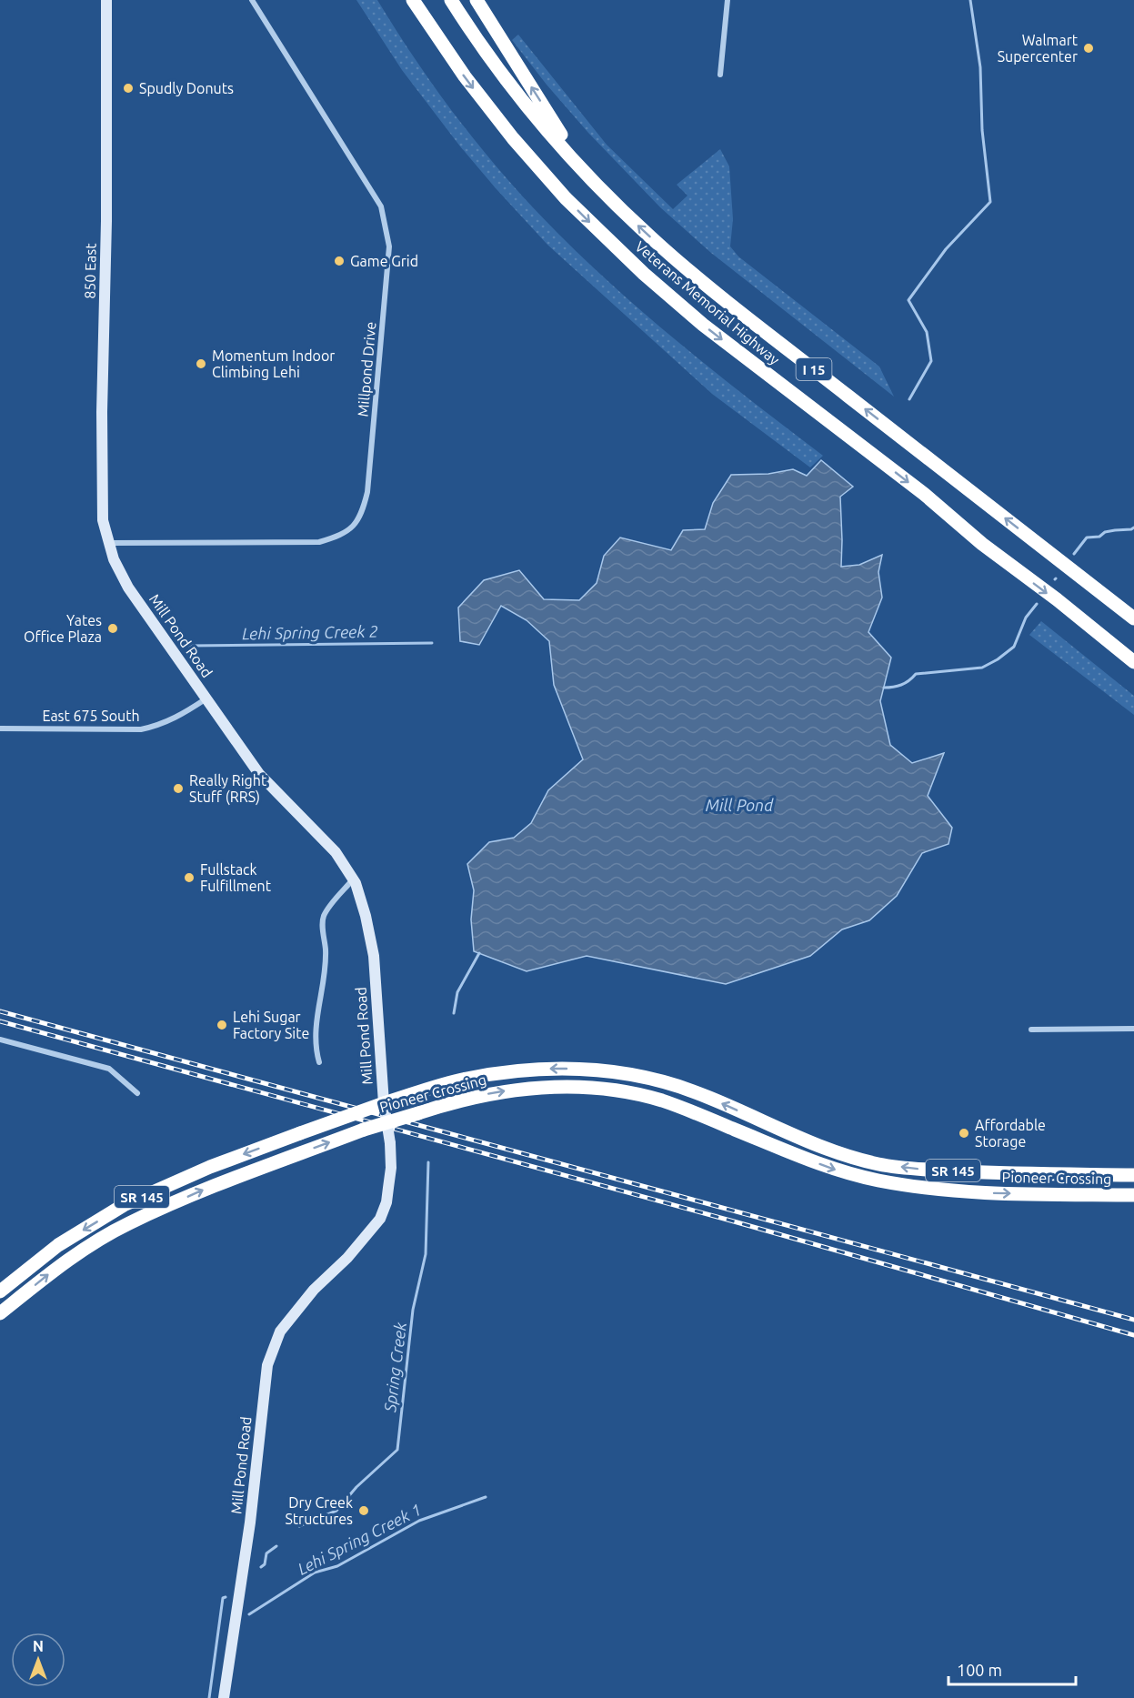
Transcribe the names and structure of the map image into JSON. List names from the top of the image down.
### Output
{
  "streets": {
    "highway": [
      "Veterans Memorial Highway",
      "I 15",
      "Pioneer Crossing",
      "SR 145"
    ],
    "main road": ["850 East", "Mill Pond Road"],
    "street": ["Millpond Drive", "East 675 South"]
  },
  "crossings": [
    ["850 East", "Millpond Drive"],
    ["850 East", "Mill Pond Road"],
    ["Millpond Drive", "Mill Pond Road"],
    ["Mill Pond Road", "East 675 South"],
    ["Mill Pond Road", "Pioneer Crossing"]
  ],
  "water": [
    "Lehi Spring Creek 2",
    "Mill Pond",
    "Spring Creek",
    "Lehi Spring Creek 1"
  ],
  "places": [
    "Walmart Supercenter",
    "Spudly Donuts",
    "Game Grid",
    "Momentum Indoor Climbing Lehi",
    "Yates Office Plaza",
    "Really Right Stuff (RRS)",
    "Fullstack Fulfillment",
    "Lehi Sugar Factory Site",
    "Affordable Storage",
    "Dry Creek Structures"
  ],
  "scale_bar": "100 m",
  "north": "top"
}
